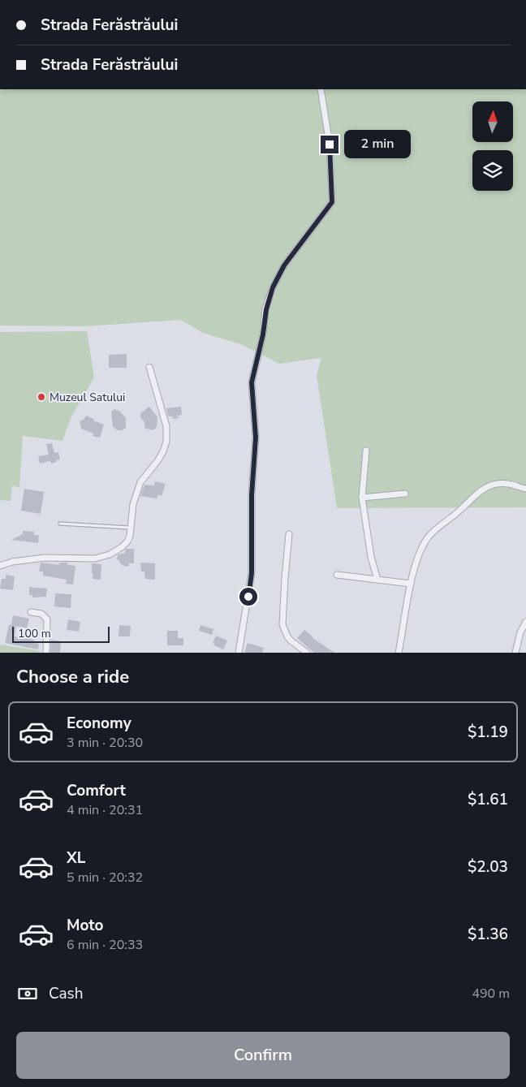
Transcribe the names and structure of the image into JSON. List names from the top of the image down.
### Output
{
  "places": ["Muzeul Satului"],
  "scale_bar": "100 m",
  "north": "top",
  "page": {
    "banner": ["Strada Ferăstrăului", "Strada Ferăstrăului"],
    "bubble": "2 min",
    "scale": "100 m",
    "heading": "Choose a ride",
    "list": [
      {
        "name": "Economy",
        "note": "3 min · 20:30",
        "value": "$1.19"
      },
      {
        "name": "Comfort",
        "note": "4 min · 20:31",
        "value": "$1.61"
      },
      {
        "name": "XL",
        "note": "5 min · 20:32",
        "value": "$2.03"
      },
      {
        "name": "Moto",
        "note": "6 min · 20:33",
        "value": "$1.36"
      }
    ],
    "pay": ["Cash", "490 m"],
    "buttons": "Confirm"
  }
}
